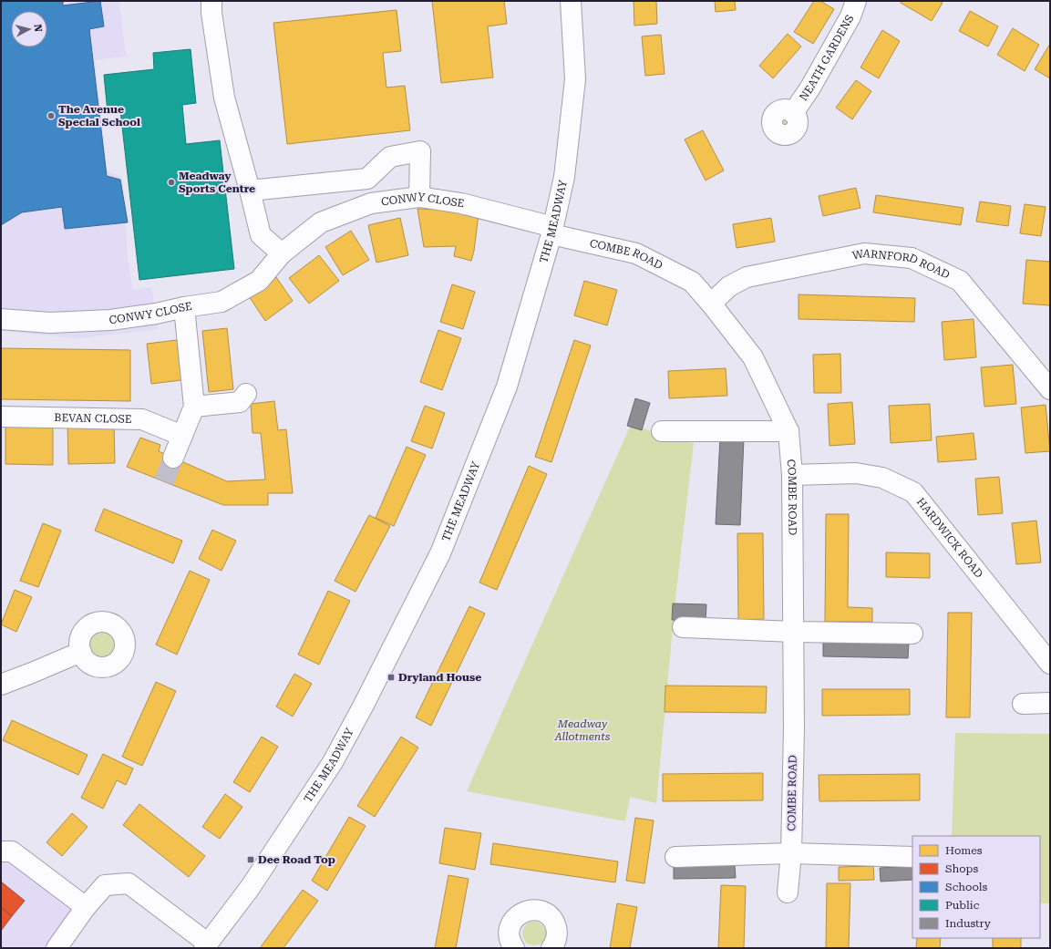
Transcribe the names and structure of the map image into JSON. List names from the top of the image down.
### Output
{
  "streets": {
    "street": [
      "NEATH GARDENS",
      "CONWY CLOSE",
      "THE MEADWAY",
      "COMBE ROAD",
      "WARNFORD ROAD",
      "BEVAN CLOSE",
      "HARDWICK ROAD"
    ]
  },
  "crossings": [
    ["CONWY CLOSE", "THE MEADWAY"],
    ["CONWY CLOSE", "COMBE ROAD"],
    ["THE MEADWAY", "COMBE ROAD"],
    ["COMBE ROAD", "WARNFORD ROAD"],
    ["COMBE ROAD", "HARDWICK ROAD"]
  ],
  "parks": ["Meadway Allotments"],
  "places": {
    "other": ["The Avenue Special School", "Meadway Sports Centre"],
    "transit": ["Dryland House", "Dee Road Top"]
  },
  "legend": [
    "Homes",
    "Shops",
    "Schools",
    "Public",
    "Industry"
  ],
  "north": "right"
}
